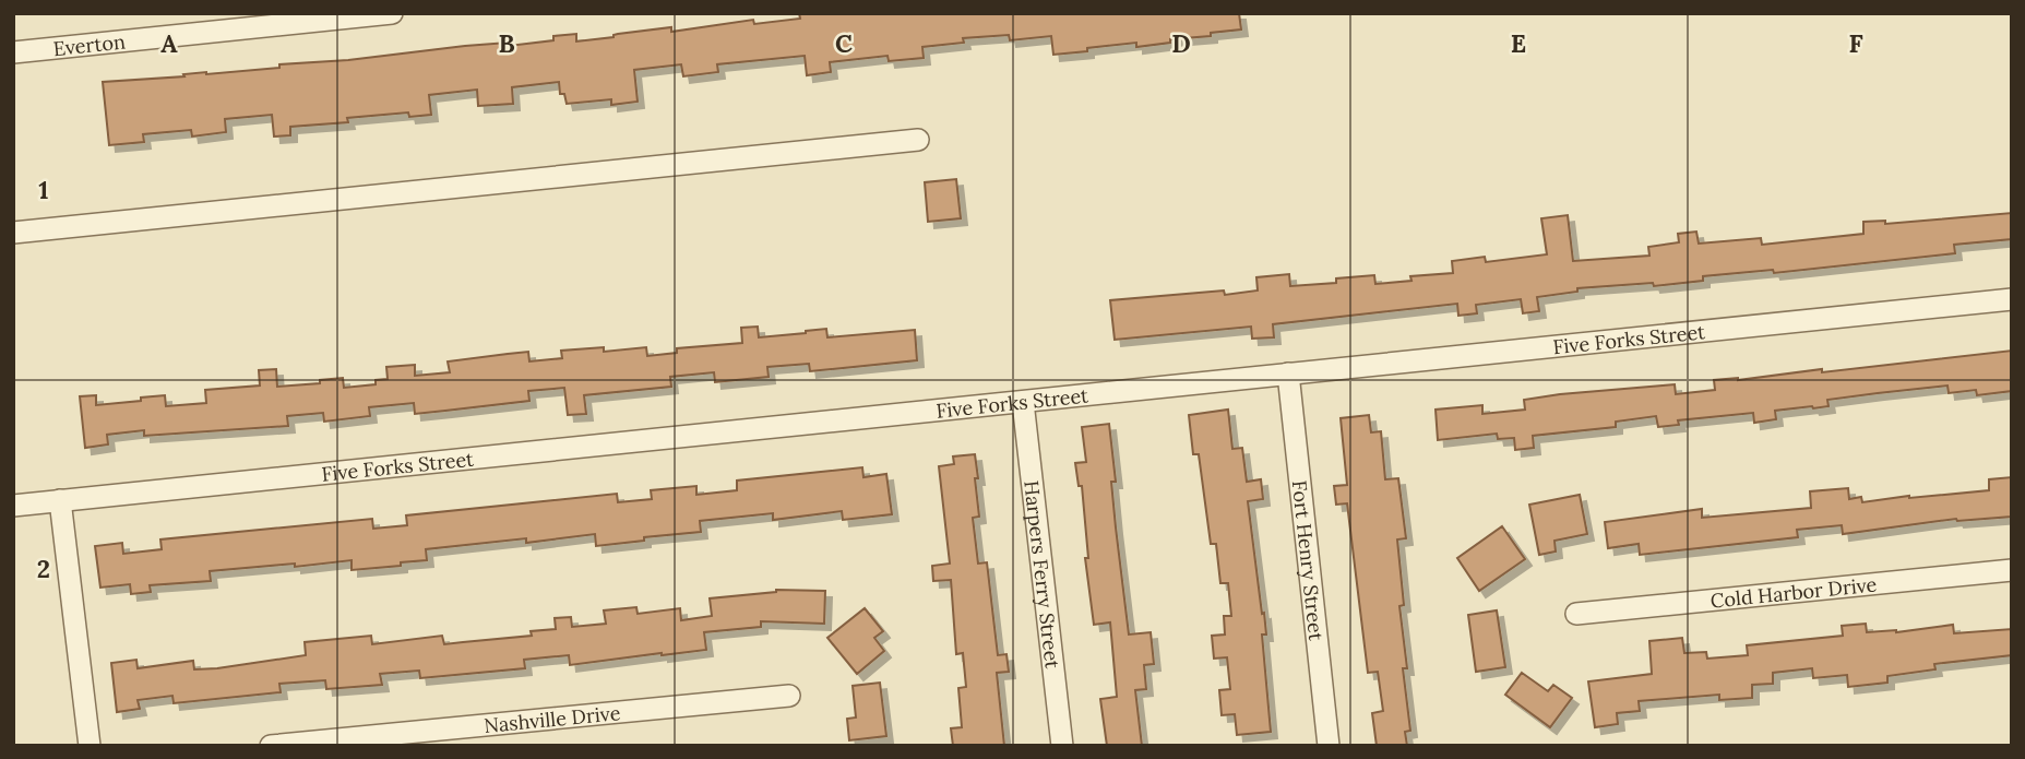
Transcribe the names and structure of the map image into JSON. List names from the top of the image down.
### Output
{
  "streets": {
    "street": [
      "Everton",
      "Five Forks Street",
      "Fort Henry Street",
      "Harpers Ferry Street",
      "Cold Harbor Drive",
      "Nashville Drive"
    ]
  },
  "crossings": [
    ["Five Forks Street", "Fort Henry Street"],
    ["Five Forks Street", "Harpers Ferry Street"]
  ],
  "grid": {
    "columns": [
      "A",
      "B",
      "C",
      "D",
      "E",
      "F"
    ],
    "rows": ["1", "2"]
  }
}
